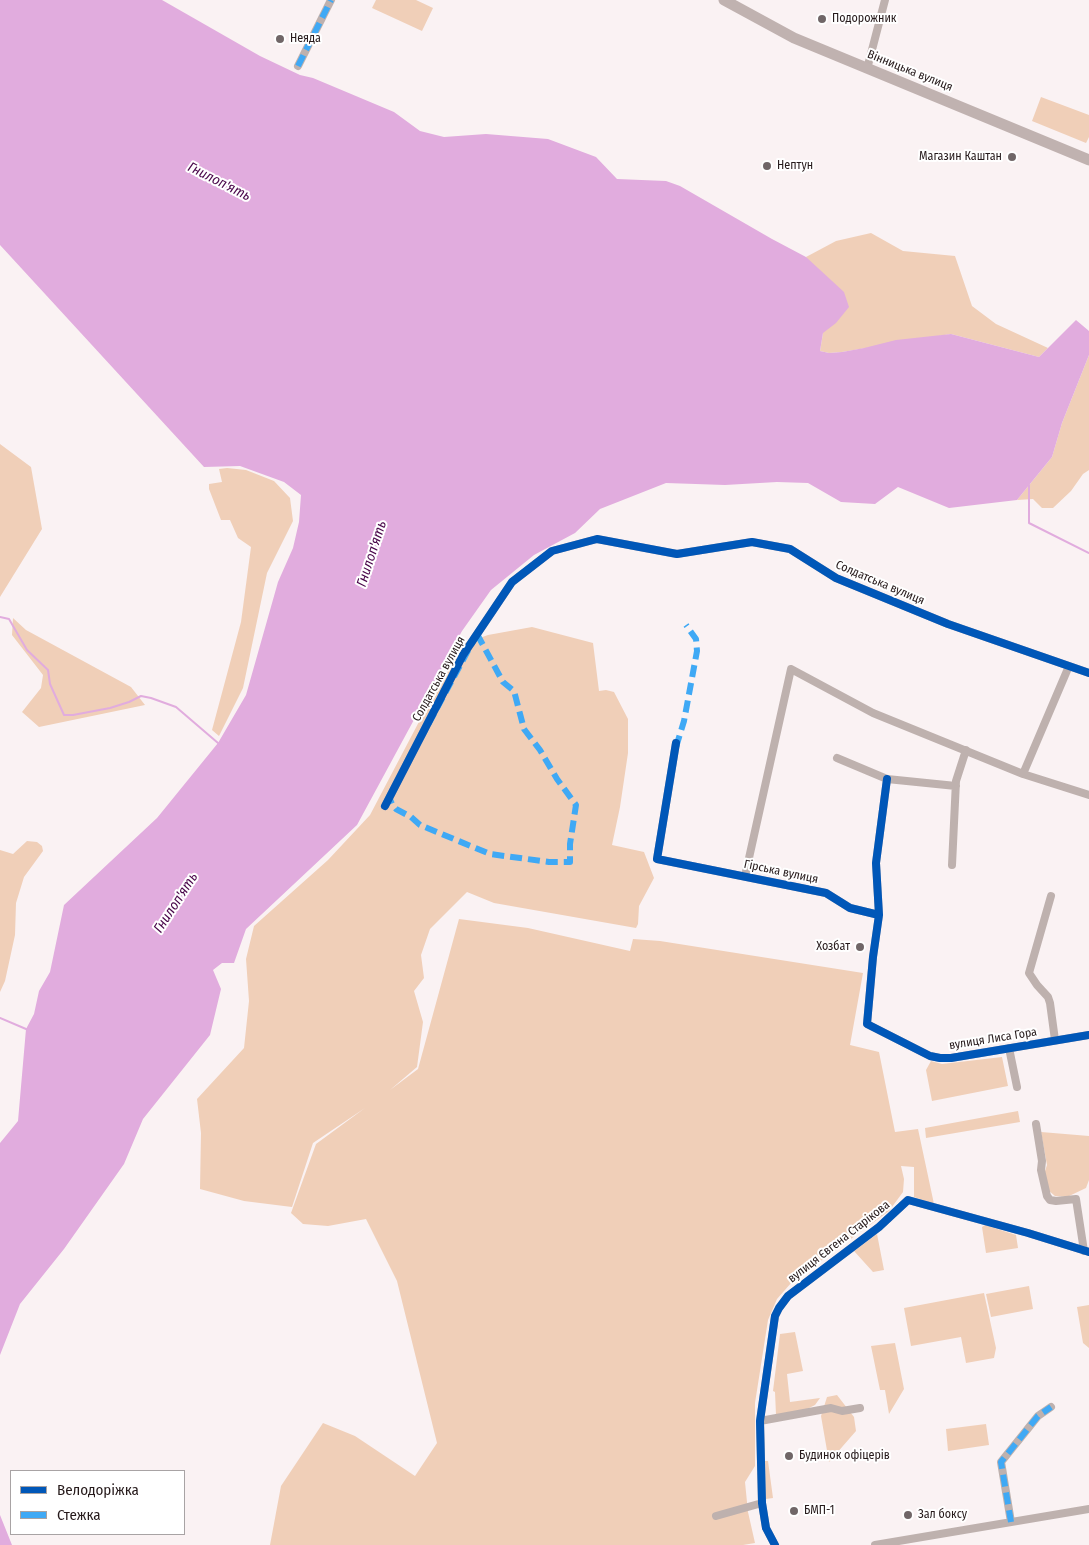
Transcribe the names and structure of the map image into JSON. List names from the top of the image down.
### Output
{
  "streets": {
    "main road": ["Вінницька вулиця"],
    "street": [
      "Солдатська вулиця",
      "Гірська вулиця",
      "вулиця Лиса Гора",
      "вулиця Євгена Старікова"
    ]
  },
  "crossings": [
    ["Гірська вулиця", "вулиця Лиса Гора"]
  ],
  "water": ["Гнилоп'ять"],
  "places": [
    "Подорожник",
    "Неяда",
    "Магазин Каштан",
    "Нептун",
    "Хозбат",
    "Будинок офіцерів",
    "БМП-1",
    "Зал боксу"
  ],
  "legend": ["Велодоріжка", "Стежка"]
}
